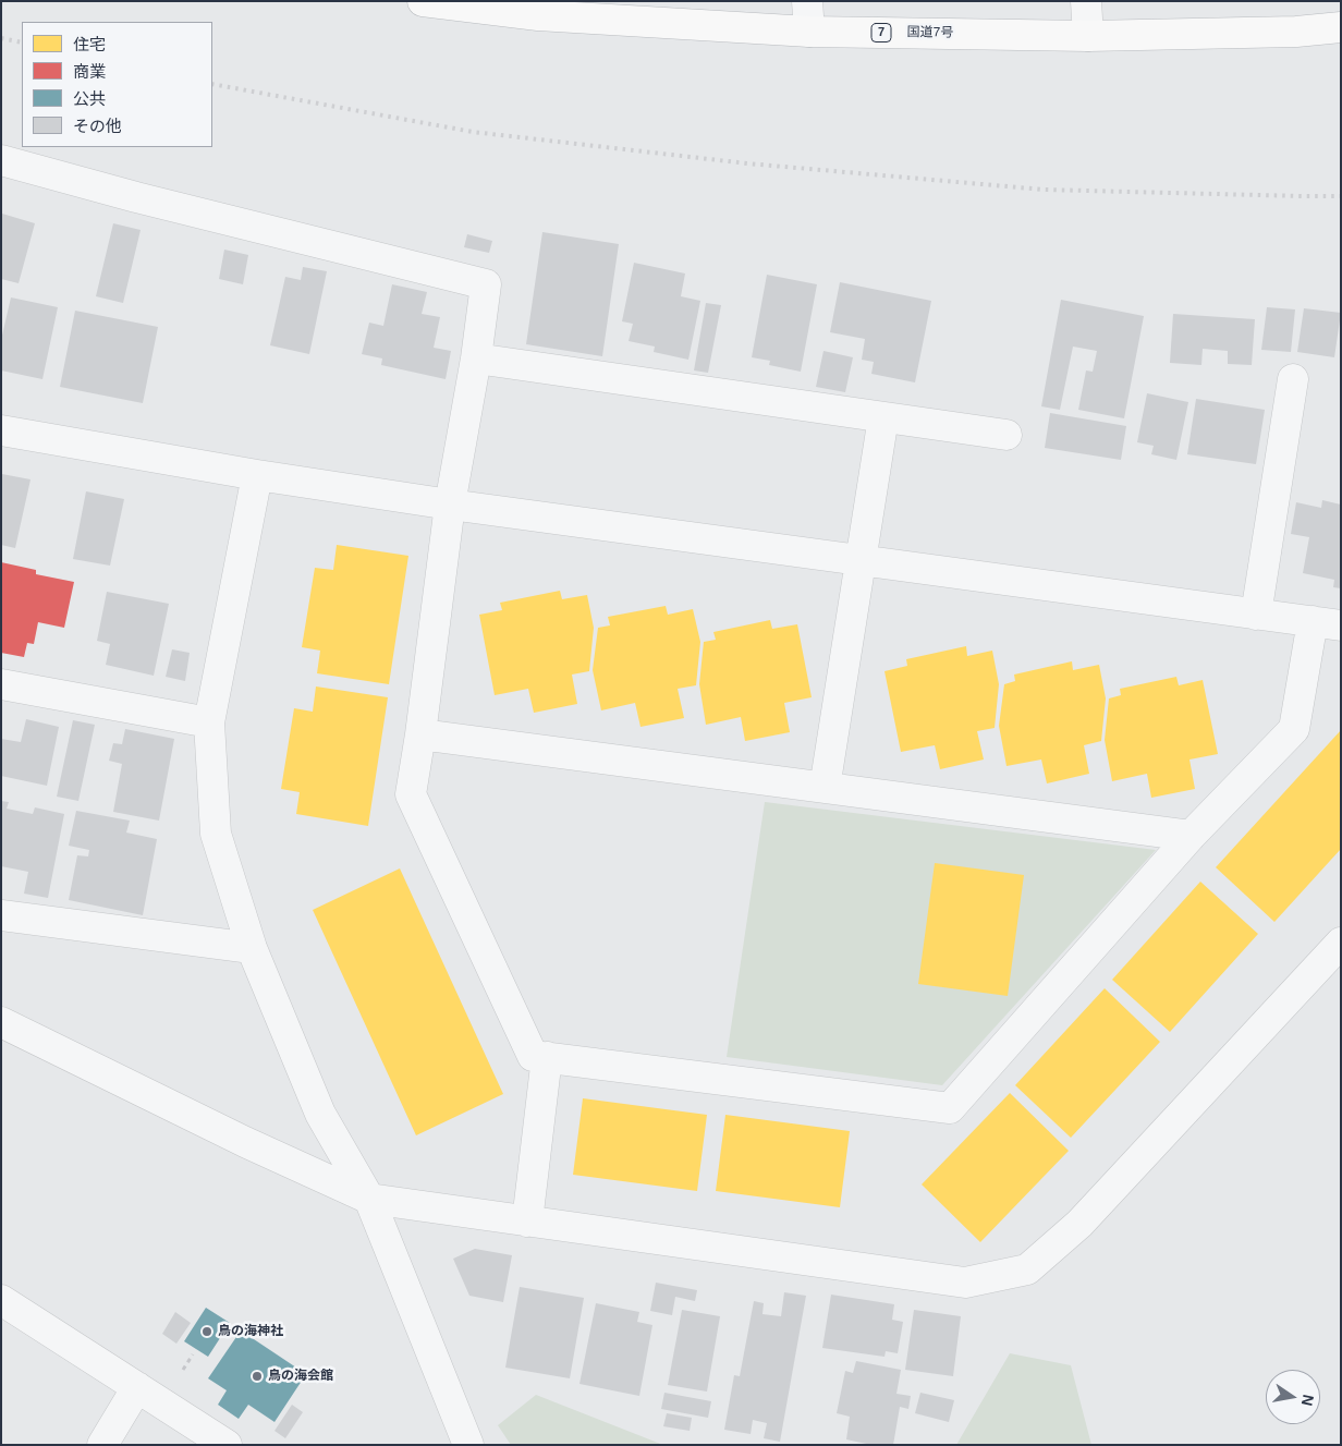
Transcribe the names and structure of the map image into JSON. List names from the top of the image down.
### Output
{
  "streets": {
    "highway": ["7", "国道7号"]
  },
  "places": ["鳥の海神社", "鳥の海会館"],
  "legend": [
    "住宅",
    "商業",
    "公共",
    "その他"
  ],
  "north": "right"
}
